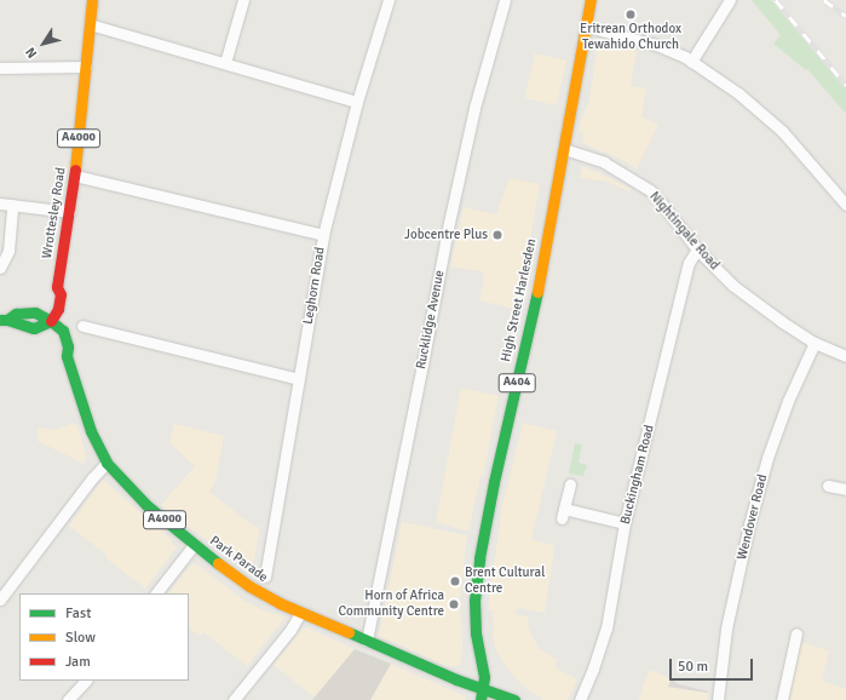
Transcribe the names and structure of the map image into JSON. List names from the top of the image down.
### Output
{
  "streets": {
    "main road": [
      "A4000",
      "Wrottesley Road",
      "High Street Harlesden",
      "A404",
      "Park Parade"
    ],
    "street": [
      "Nightingale Road",
      "Leghorn Road",
      "Rucklidge Avenue",
      "Buckingham Road",
      "Wendover Road"
    ]
  },
  "crossings": [
    ["Wrottesley Road", "Park Parade"],
    ["Nightingale Road", "High Street Harlesden"],
    ["Nightingale Road", "Buckingham Road"],
    ["Nightingale Road", "Wendover Road"],
    ["High Street Harlesden", "A404"],
    ["High Street Harlesden", "Park Parade"],
    ["Rucklidge Avenue", "Park Parade"],
    ["A404", "Park Parade"]
  ],
  "places": [
    "Eritrean Orthodox Tewahido Church",
    "Jobcentre Plus",
    "Brent Cultural Centre",
    "Horn of Africa Community Centre"
  ],
  "legend": ["Fast", "Slow", "Jam"],
  "scale_bar": "50 m",
  "north": "bottom left"
}
